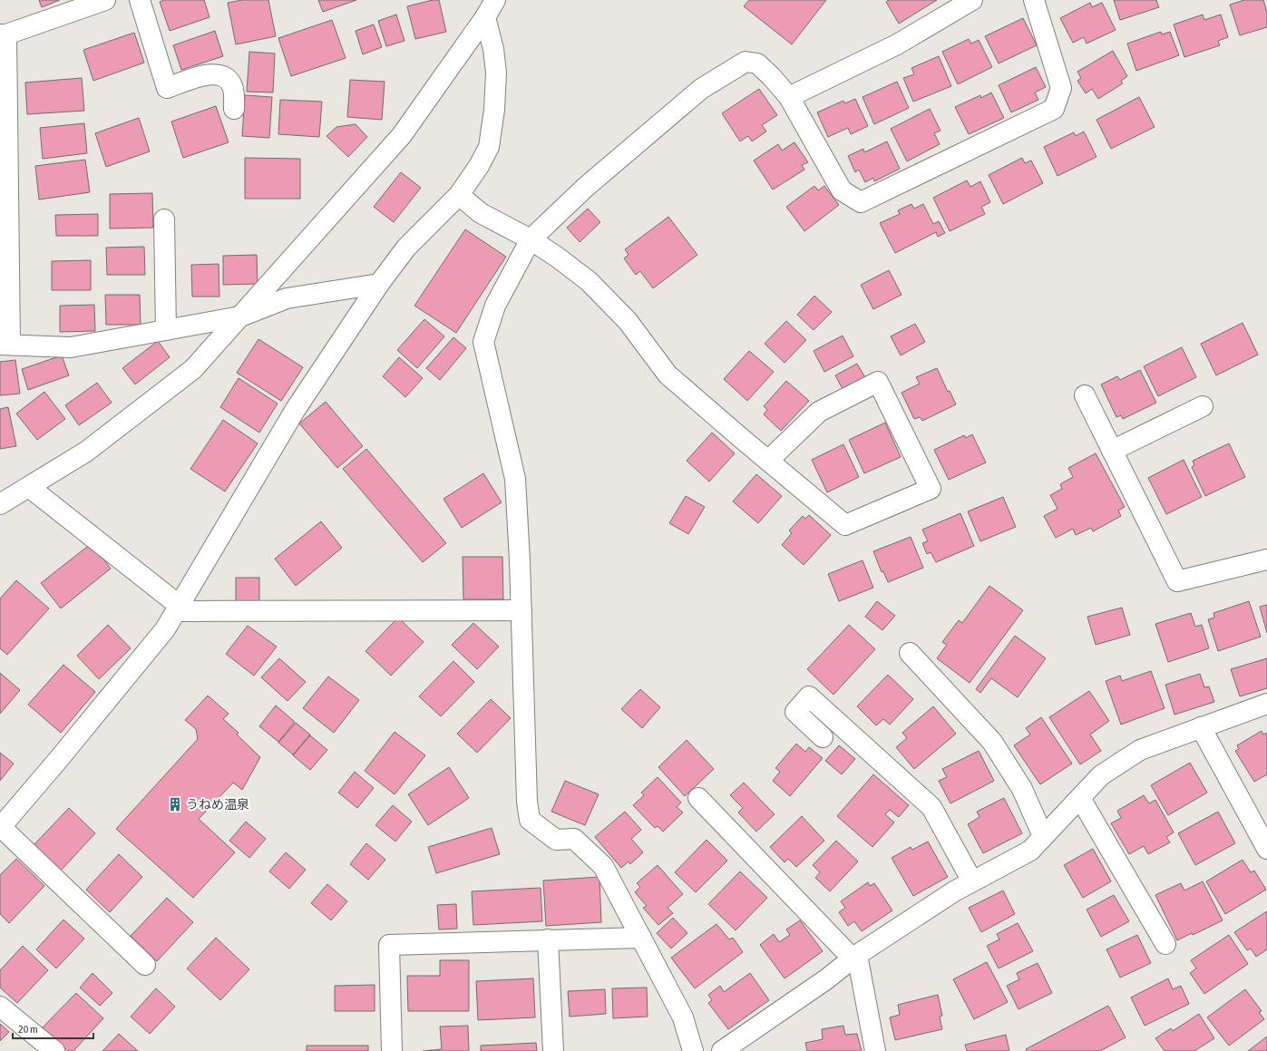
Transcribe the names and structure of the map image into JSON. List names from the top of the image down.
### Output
{
  "places": {
    "building": ["うねめ温泉"]
  },
  "scale_bar": "20 m"
}
